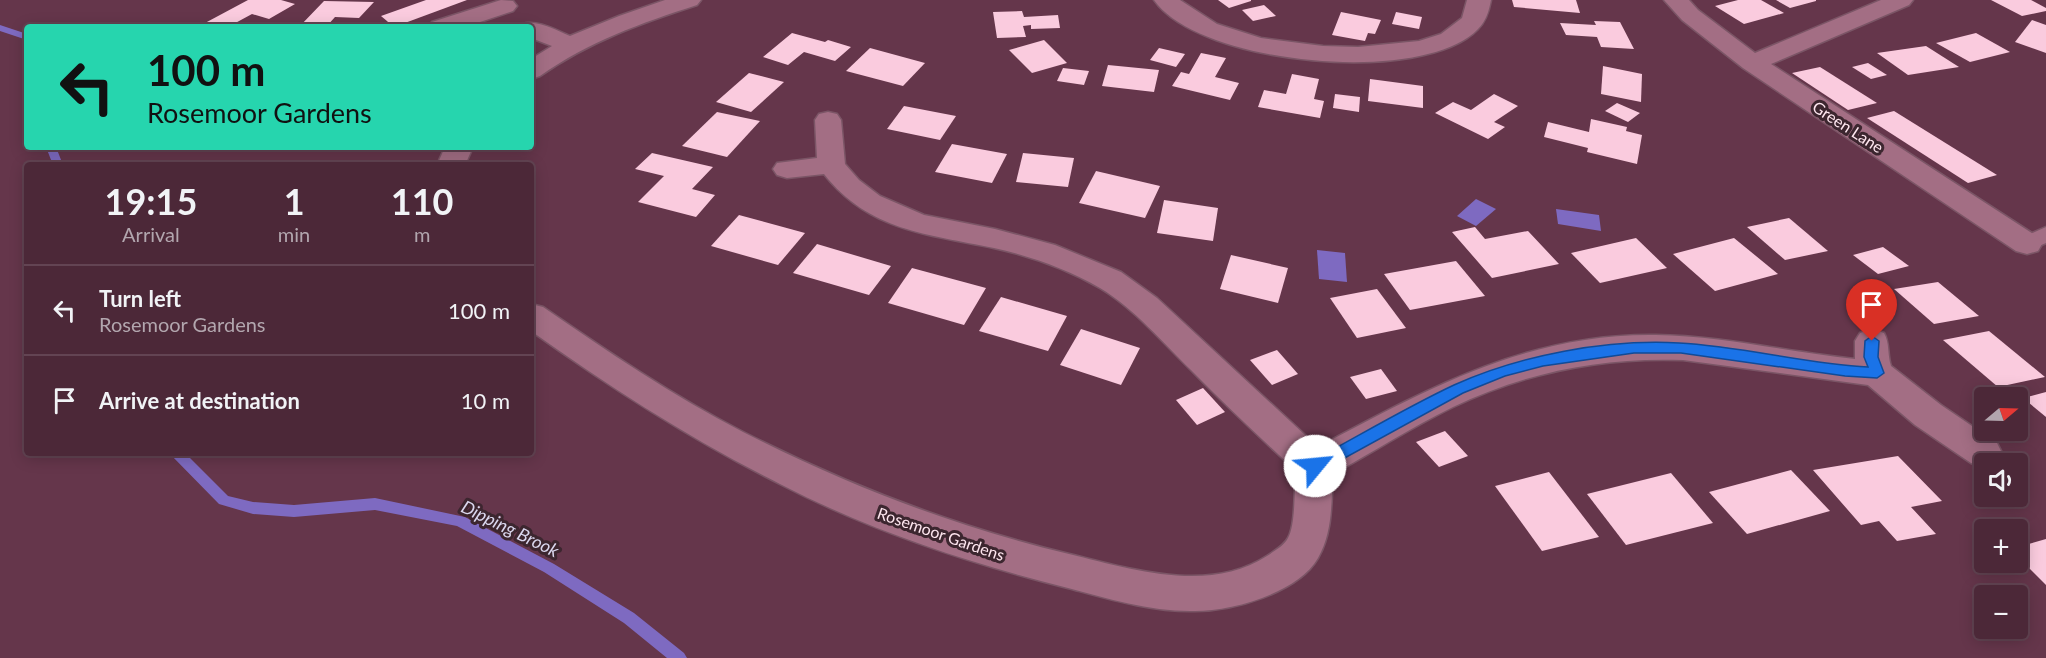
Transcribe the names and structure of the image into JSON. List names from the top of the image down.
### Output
{
  "streets": {
    "street": ["Green Lane", "Rosemoor Gardens"]
  },
  "water": ["Dipping Brook"],
  "north": "right",
  "page": {
    "turn": ["100 m", "Rosemoor Gardens"],
    "eta": [
      "19:15",
      "Arrival",
      "1",
      "min",
      "110",
      "m"
    ],
    "list": [
      {
        "name": "Turn left",
        "note": "Rosemoor Gardens",
        "value": "100 m"
      },
      {
        "name": "Arrive at destination",
        "value": "10 m"
      }
    ],
    "map_buttons": ["+", "−"]
  }
}
